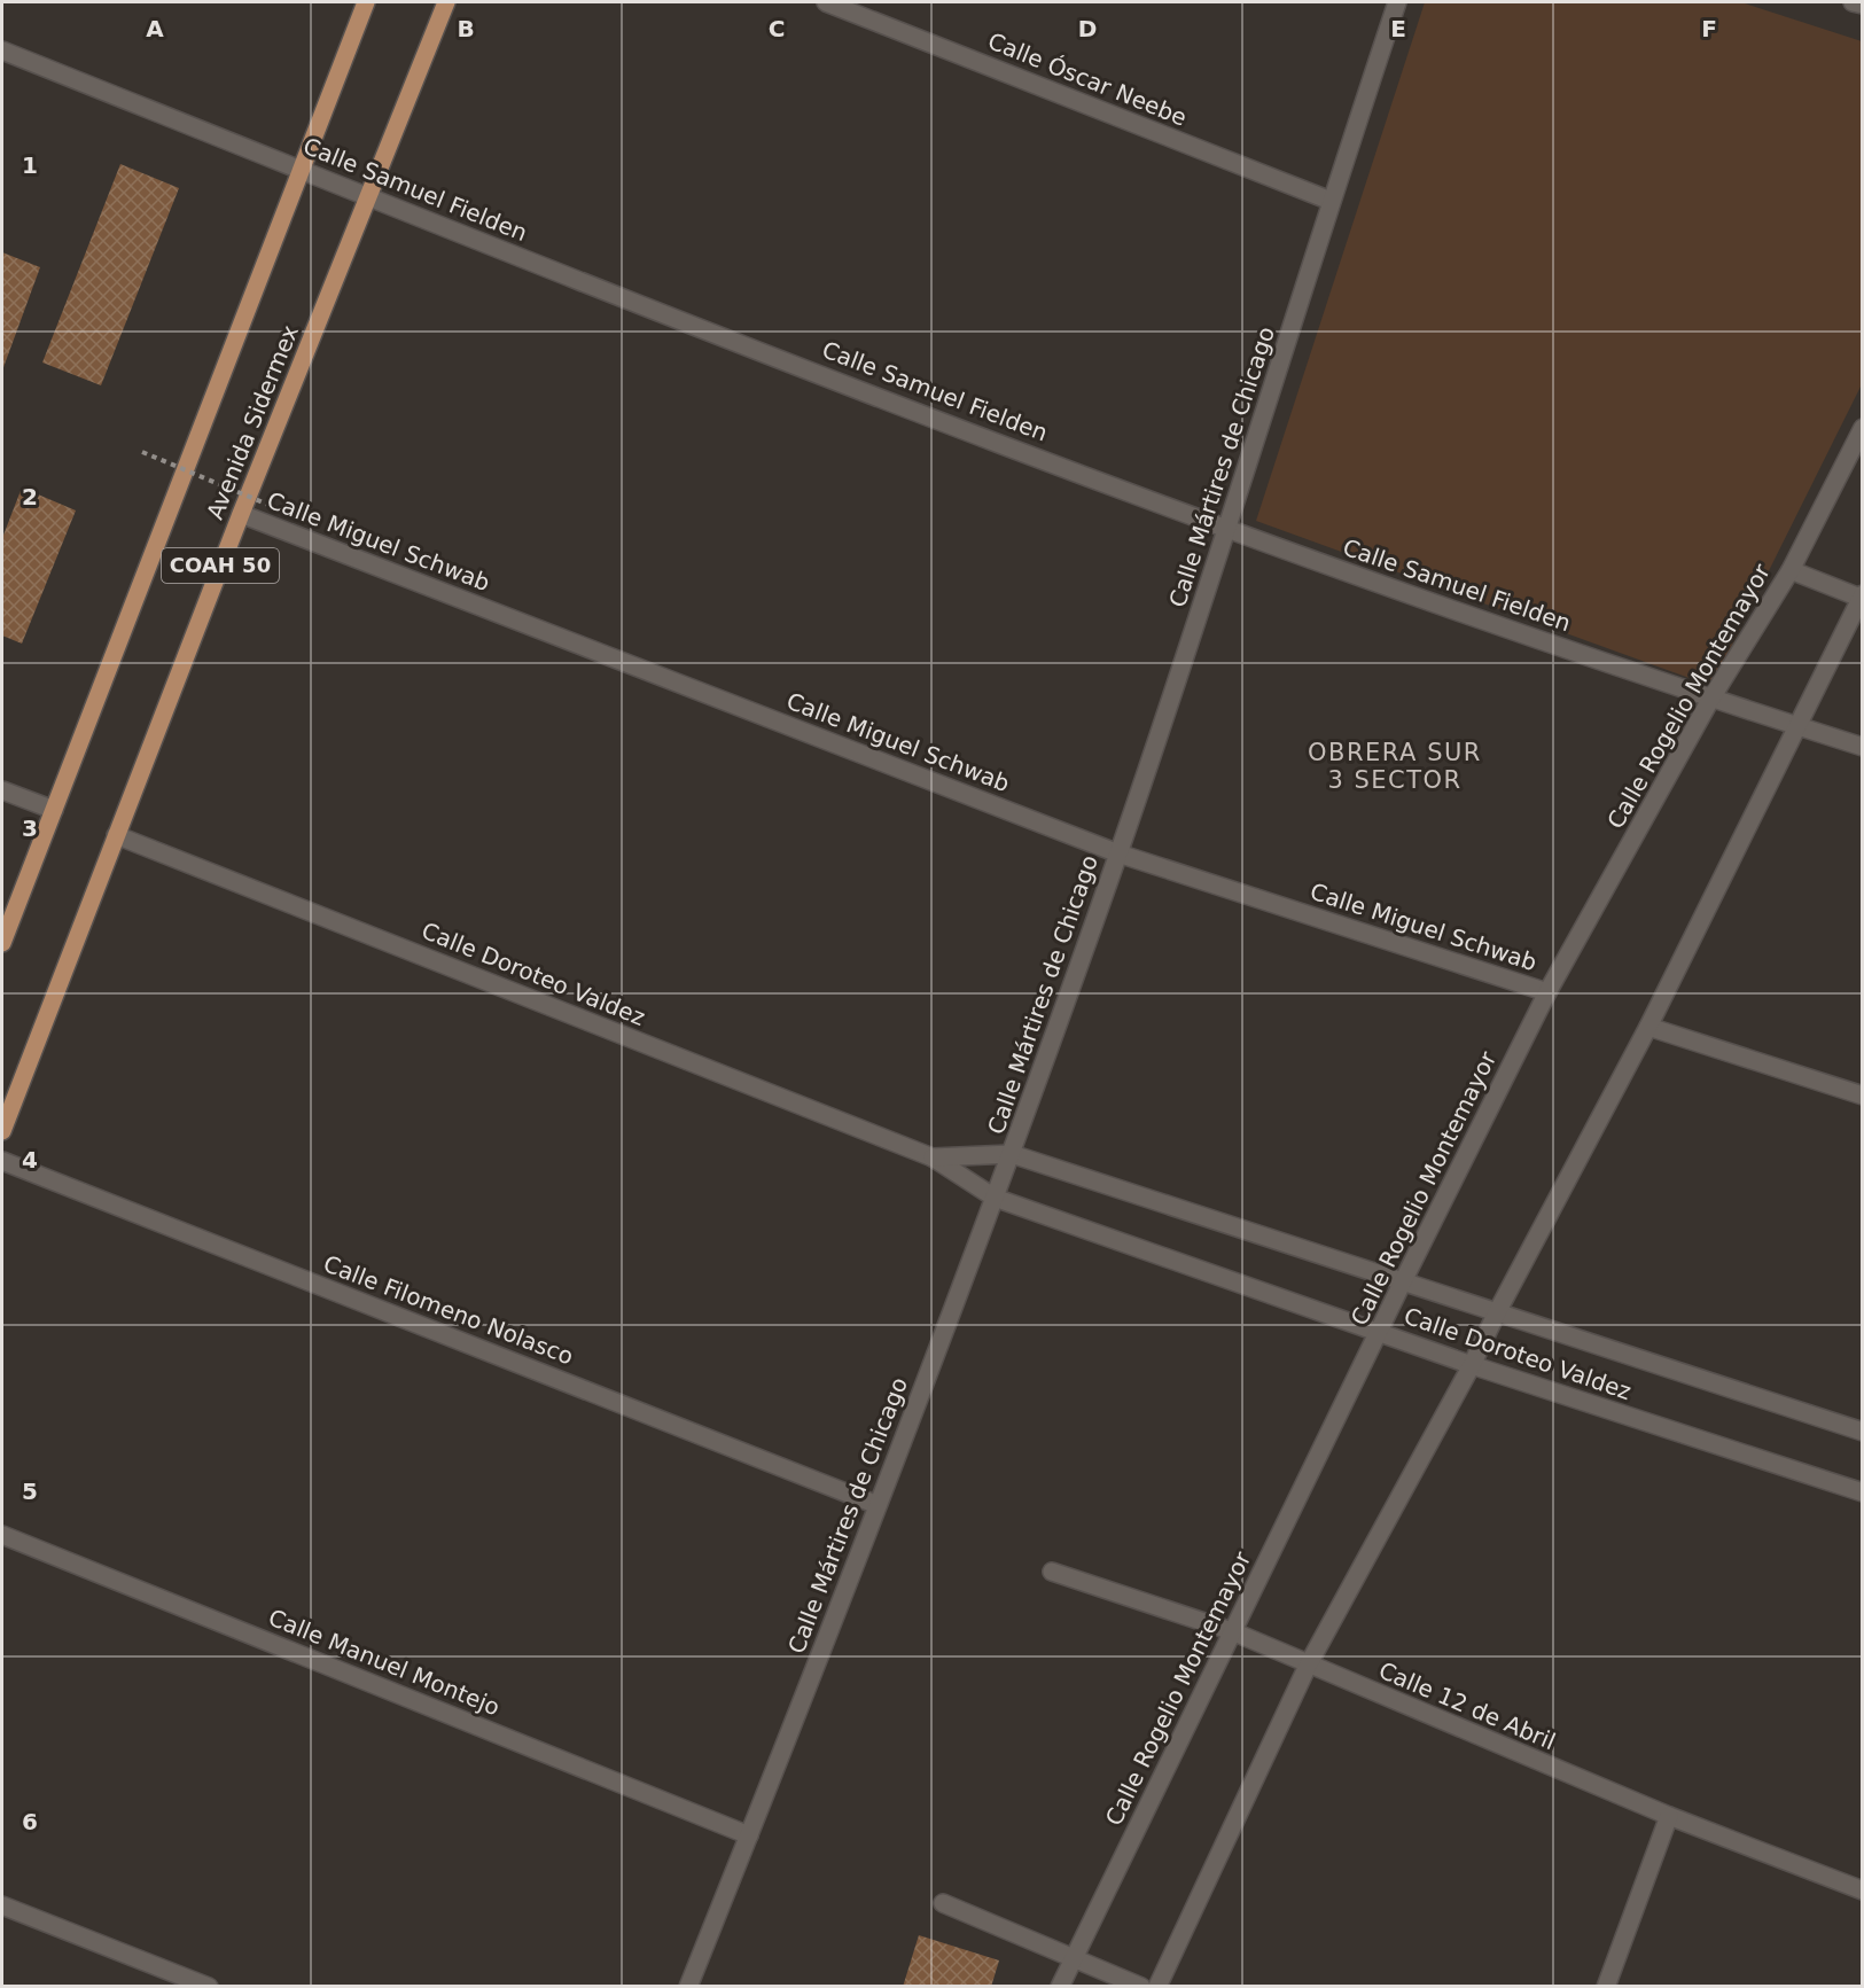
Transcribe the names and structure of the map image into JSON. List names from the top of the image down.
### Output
{
  "streets": {
    "main road": ["Avenida Sidermex", "COAH 50"],
    "street": [
      "Calle Óscar Neebe",
      "Calle Samuel Fielden",
      "Calle Mártires de Chicago",
      "Calle Miguel Schwab",
      "Calle Rogelio Montemayor",
      "Calle Doroteo Valdez",
      "Calle Filomeno Nolasco",
      "Calle Manuel Montejo",
      "Calle 12 de Abril"
    ]
  },
  "crossings": [
    ["Calle Óscar Neebe", "Calle Mártires de Chicago"],
    ["Calle Samuel Fielden", "Avenida Sidermex"],
    ["Calle Samuel Fielden", "Calle Mártires de Chicago"],
    ["Calle Samuel Fielden", "Calle Rogelio Montemayor"],
    ["Avenida Sidermex", "Calle Miguel Schwab"],
    ["Avenida Sidermex", "Calle Doroteo Valdez"],
    ["Calle Mártires de Chicago", "Calle Miguel Schwab"],
    ["Calle Mártires de Chicago", "Calle Doroteo Valdez"],
    ["Calle Mártires de Chicago", "Calle Filomeno Nolasco"],
    ["Calle Mártires de Chicago", "Calle Manuel Montejo"],
    ["Calle Miguel Schwab", "Calle Rogelio Montemayor"],
    ["Calle Rogelio Montemayor", "Calle Doroteo Valdez"],
    ["Calle Rogelio Montemayor", "Calle 12 de Abril"]
  ],
  "districts": ["OBRERA SUR 3 SECTOR"],
  "grid": {
    "columns": [
      "A",
      "B",
      "C",
      "D",
      "E",
      "F"
    ],
    "rows": [
      "1",
      "2",
      "3",
      "4",
      "5",
      "6"
    ]
  }
}
